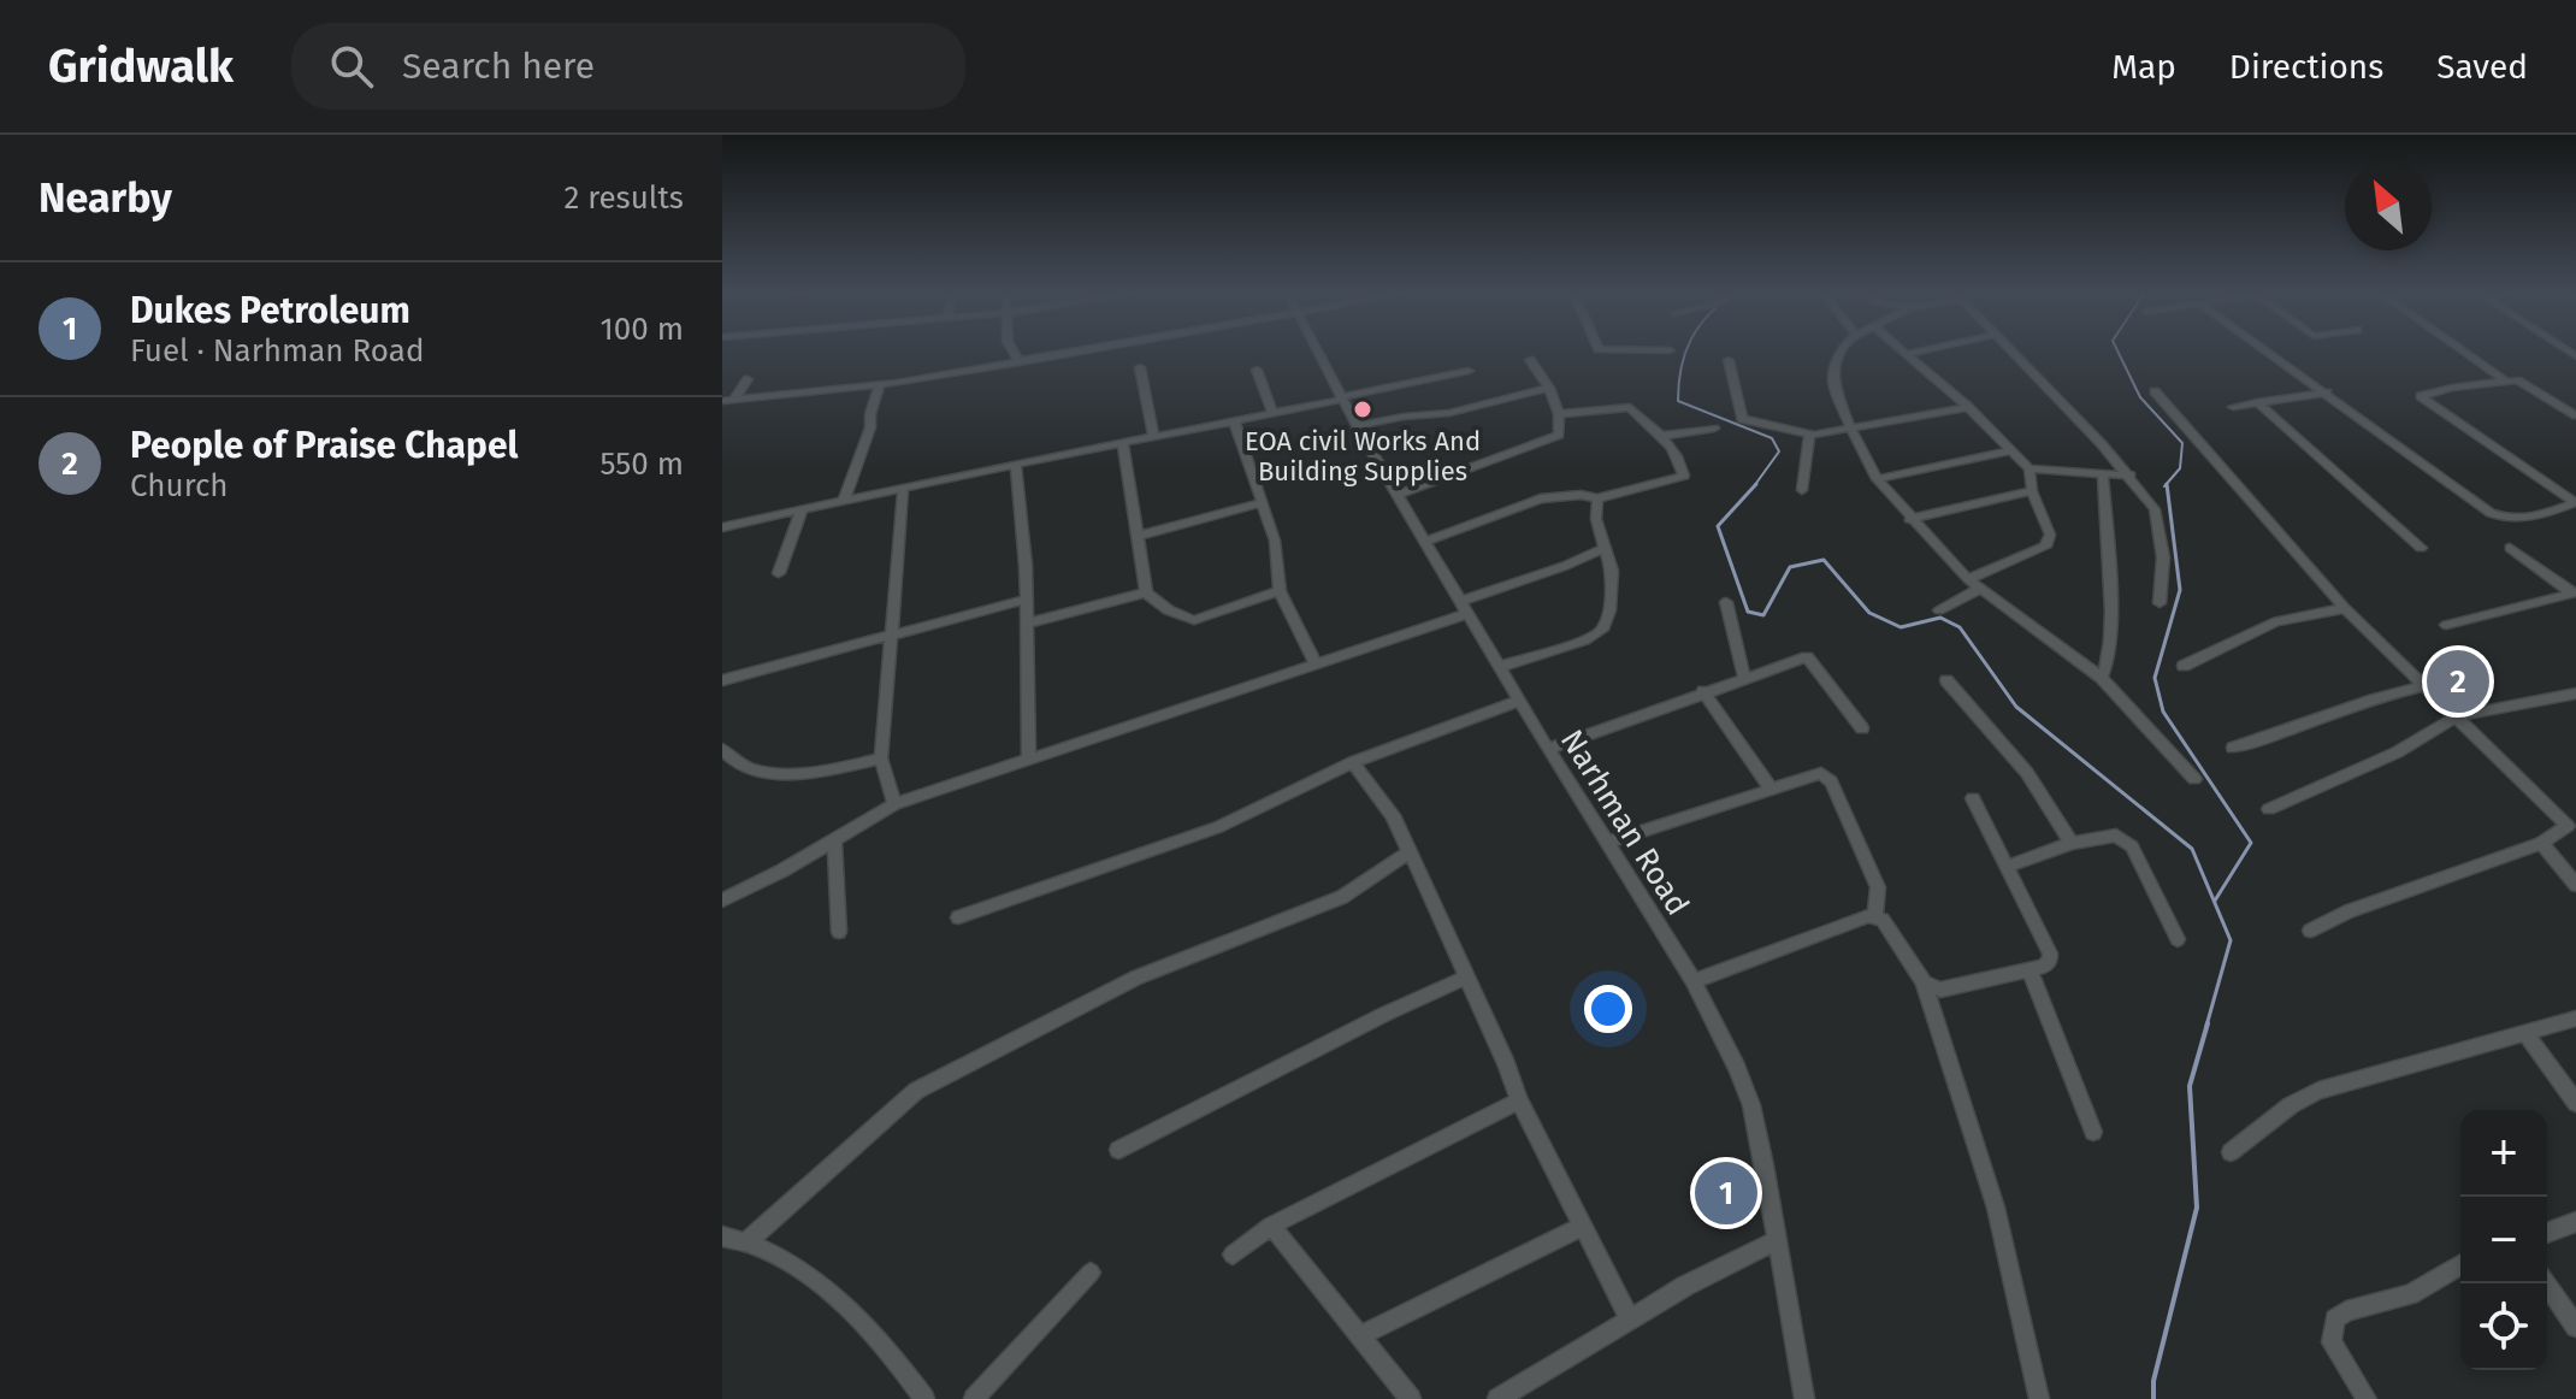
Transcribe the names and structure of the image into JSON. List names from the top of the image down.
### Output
{
  "streets": {
    "street": ["Narhman Road"]
  },
  "places": ["EOA civil Works And Building Supplies"],
  "north": "top left",
  "page": {
    "header": "Gridwalk",
    "search": "Search here",
    "nav": ["Map", "Directions", "Saved"],
    "heading": ["Nearby", "2 results"],
    "list": [
      {
        "mark": "1",
        "name": "Dukes Petroleum",
        "note": "Fuel · Narhman Road",
        "value": "100 m"
      },
      {
        "mark": "2",
        "name": "People of Praise Chapel",
        "note": "Church",
        "value": "550 m"
      }
    ],
    "pins": ["2", "1"],
    "map_buttons": ["+", "−"]
  }
}
